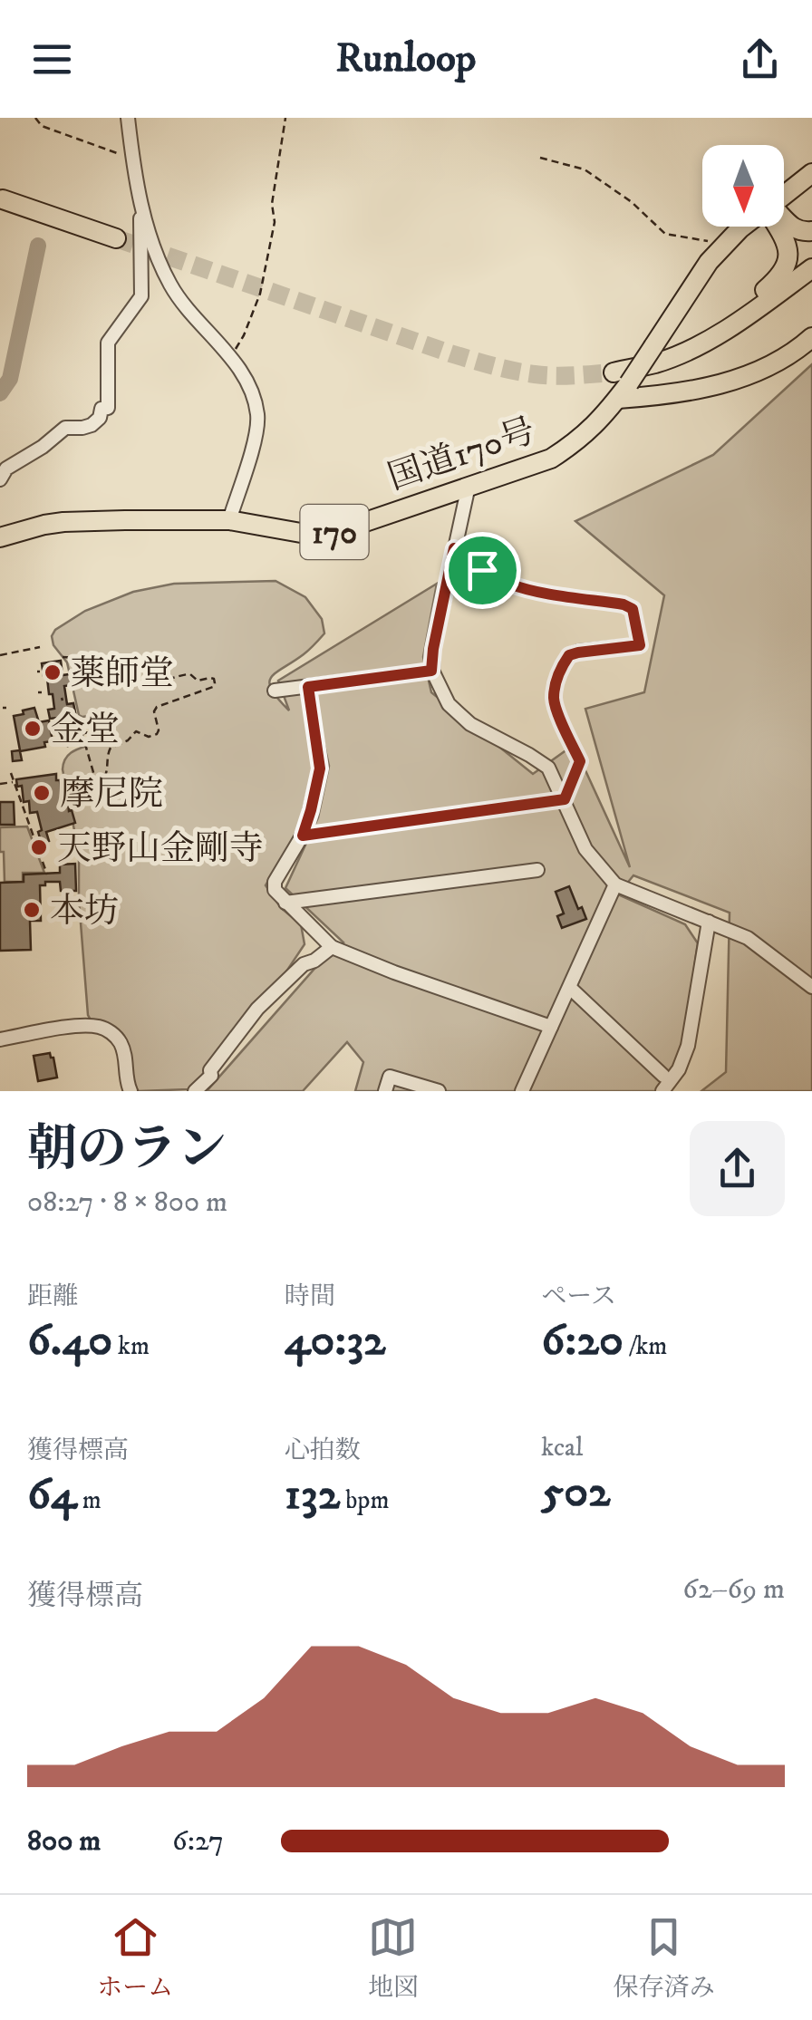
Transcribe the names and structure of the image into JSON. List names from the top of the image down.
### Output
{
  "streets": {
    "highway": ["国道170号", "170"]
  },
  "places": [
    "薬師堂",
    "金堂",
    "摩尼院",
    "天野山金剛寺",
    "本坊"
  ],
  "north": "bottom",
  "page": {
    "header": "Runloop",
    "heading": ["朝のラン", "08:27 · 8 × 800 m"],
    "stats": [
      ["距離", "6.40 km"],
      ["時間", "40:32"],
      ["ペース", "6:20 /km"],
      ["獲得標高", "64 m"],
      ["心拍数", "132 bpm"],
      ["kcal", "502"]
    ],
    "chart": ["獲得標高", "62–69 m"],
    "list": [
      {
        "name": "800 m",
        "note": "6:27"
      }
    ],
    "tabs": ["ホーム", "地図", "保存済み"]
  }
}
